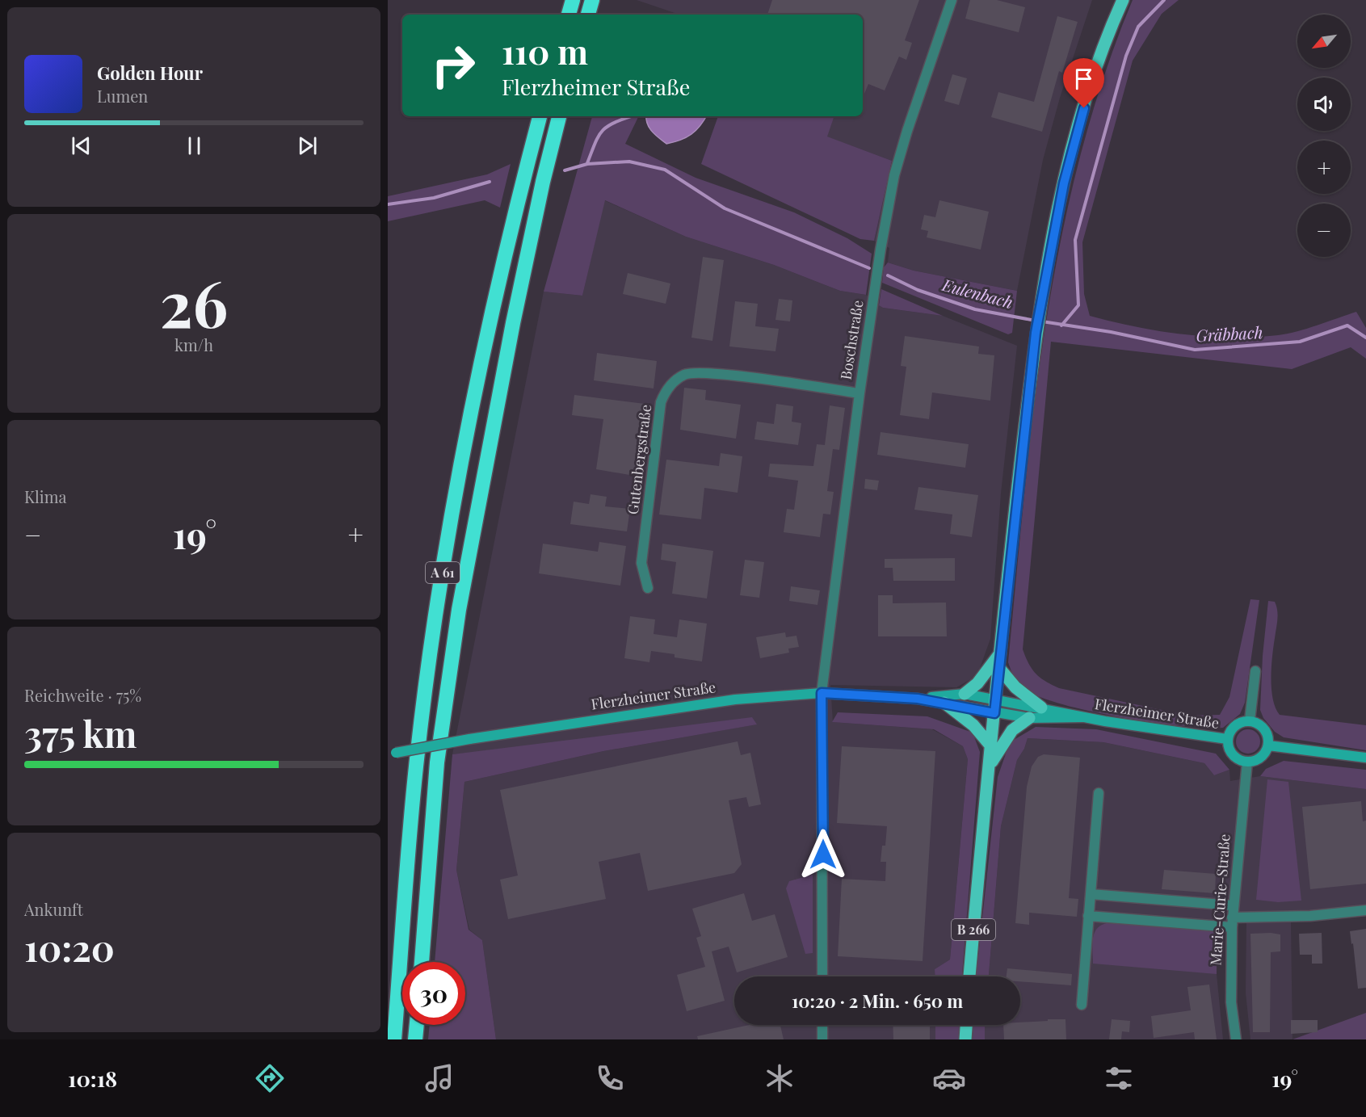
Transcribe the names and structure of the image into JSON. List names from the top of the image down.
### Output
{
  "streets": {
    "highway": ["A 61"],
    "main road": ["Flerzheimer Straße", "B 266"],
    "street": ["Boschstraße", "Gutenbergstraße", "Marie-Curie-Straße"]
  },
  "crossings": [
    ["Boschstraße", "Gutenbergstraße"],
    ["Boschstraße", "Flerzheimer Straße"],
    ["Flerzheimer Straße", "Marie-Curie-Straße"],
    ["Flerzheimer Straße", "B 266"]
  ],
  "water": ["Eulenbach", "Gräbbach"],
  "north": "bottom left",
  "page": {
    "map_buttons": ["+", "−"],
    "turn": ["110 m", "Flerzheimer Straße"],
    "song": ["Golden Hour", "Lumen"],
    "tile": [
      ["26", "km/h"],
      "Klima",
      ["Reichweite · 75%", "375 km"],
      ["Ankunft", "10:20"]
    ],
    "heat": ["−", "19°", "+"],
    "limit": "30",
    "trip": "10:20 · 2 Min. · 650 m",
    "tabs": ["10:18", "19°"]
  }
}
